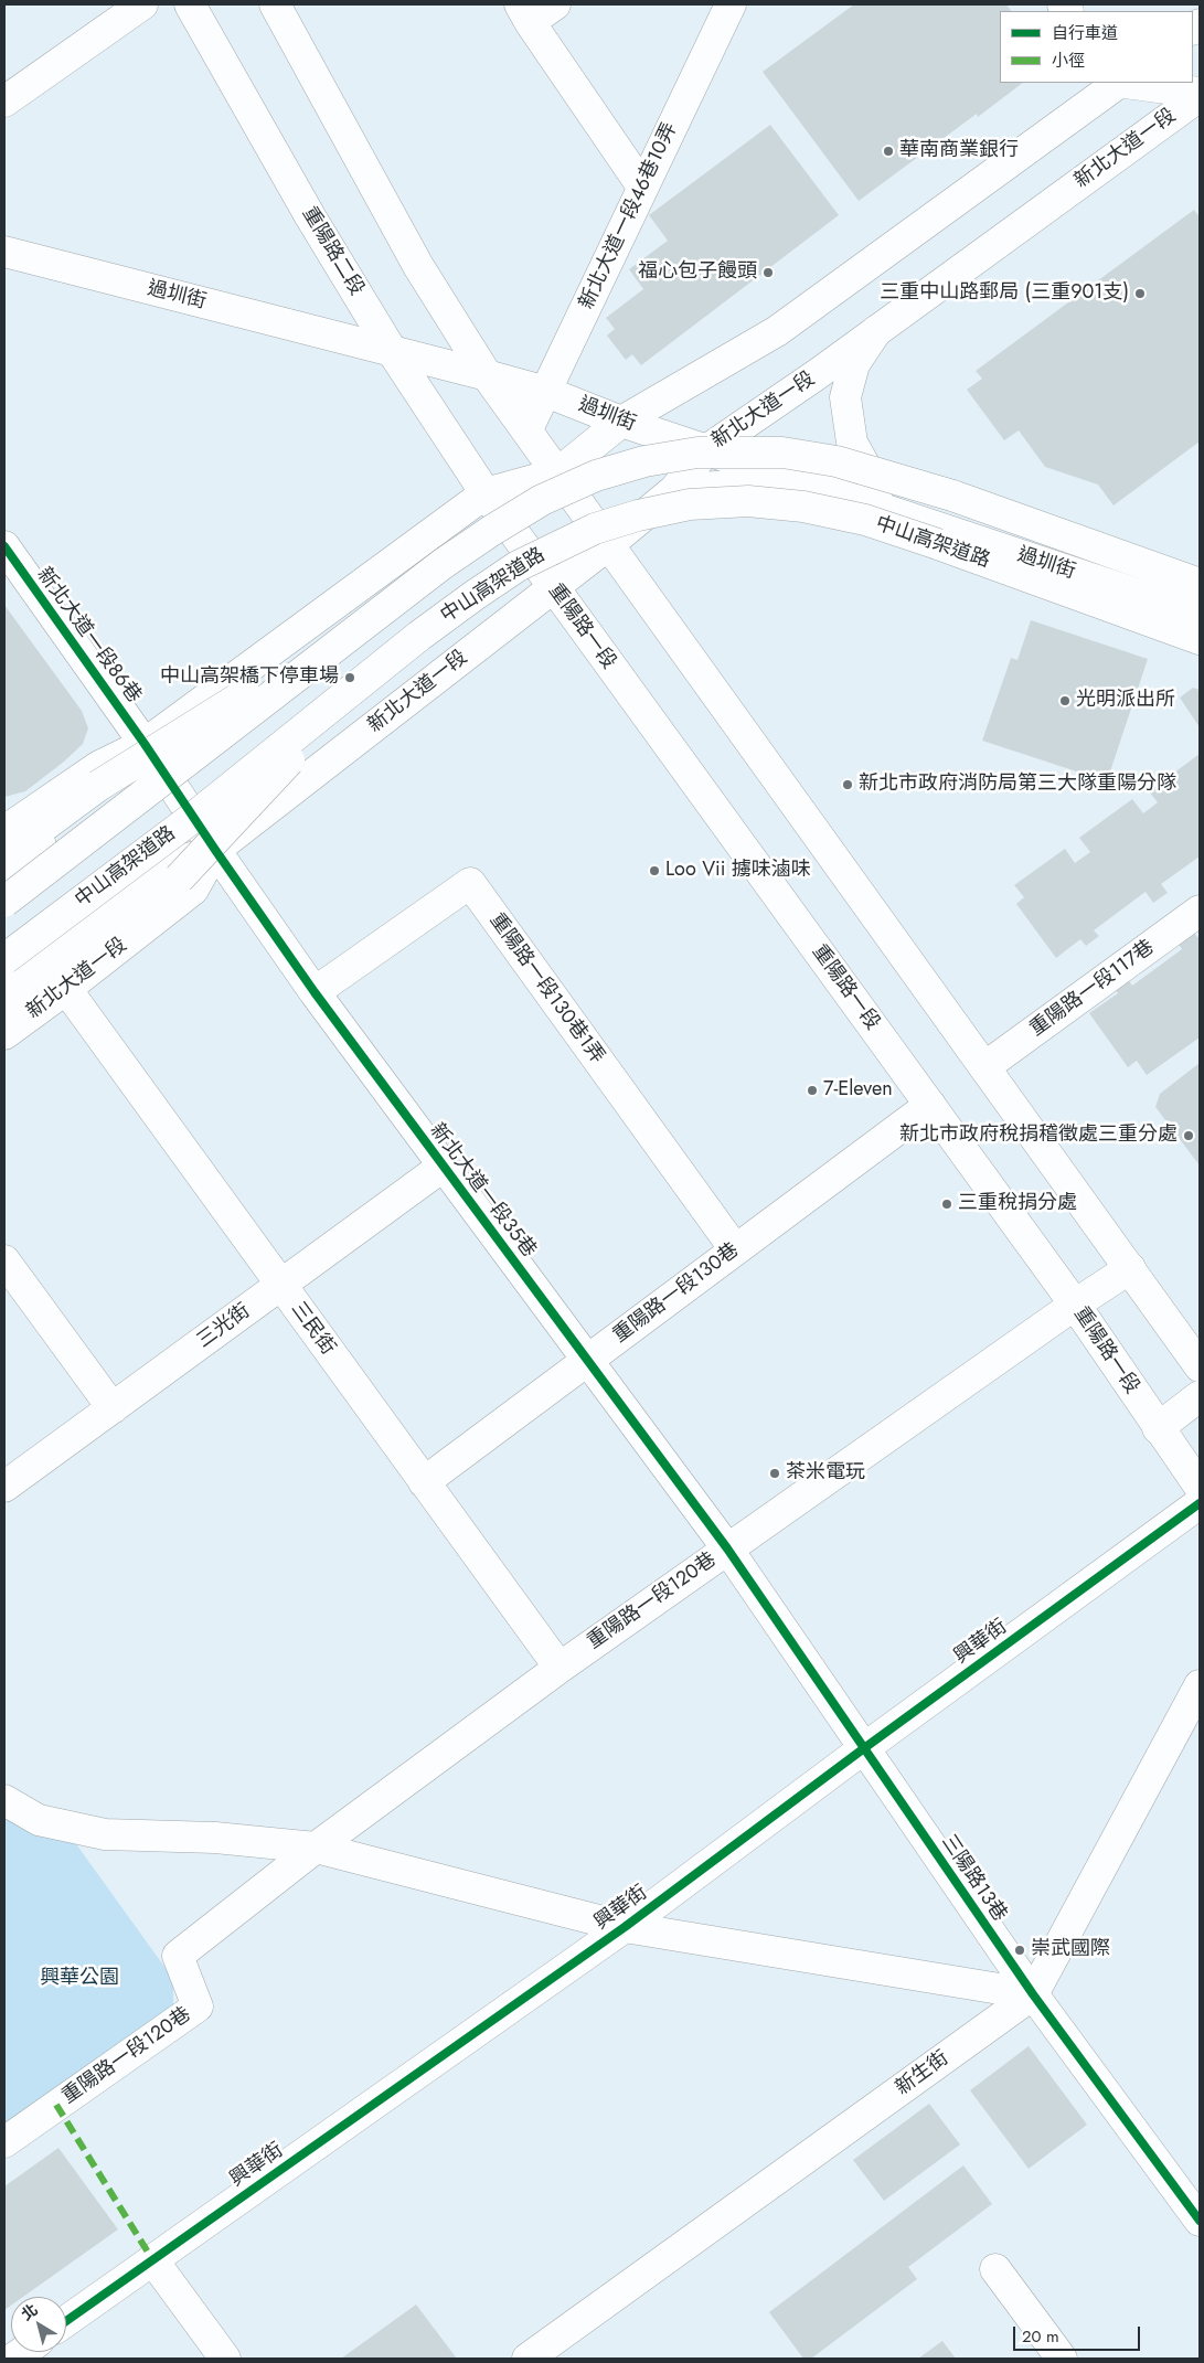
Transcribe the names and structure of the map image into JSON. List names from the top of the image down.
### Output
{
  "streets": {
    "main road": [
      "新北大道一段",
      "新北大道一段46巷10弄",
      "重陽路二段",
      "過圳街",
      "中山高架道路",
      "重陽路一段",
      "新北大道一段86巷",
      "重陽路一段130巷1弄",
      "重陽路一段117巷",
      "新北大道一段35巷",
      "重陽路一段130巷",
      "三光街",
      "三民街",
      "重陽路一段120巷",
      "興華街",
      "三陽路13巷",
      "新生街"
    ]
  },
  "crossings": [
    ["新北大道一段", "過圳街"],
    ["新北大道一段", "重陽路一段"],
    ["新北大道一段", "新北大道一段86巷"],
    ["新北大道一段", "新北大道一段35巷"],
    ["新北大道一段", "三民街"],
    ["新北大道一段46巷10弄", "過圳街"],
    ["重陽路二段", "過圳街"],
    ["重陽路二段", "重陽路一段"],
    ["重陽路一段", "重陽路一段130巷"],
    ["重陽路一段", "重陽路一段120巷"],
    ["新北大道一段86巷", "新北大道一段35巷"],
    ["重陽路一段130巷1弄", "新北大道一段35巷"],
    ["重陽路一段130巷1弄", "重陽路一段130巷"],
    ["新北大道一段35巷", "重陽路一段130巷"],
    ["新北大道一段35巷", "三光街"],
    ["新北大道一段35巷", "重陽路一段120巷"],
    ["新北大道一段35巷", "三陽路13巷"],
    ["重陽路一段130巷", "三民街"],
    ["三光街", "三民街"],
    ["三民街", "重陽路一段120巷"],
    ["重陽路一段120巷", "三陽路13巷"],
    ["興華街", "三陽路13巷"],
    ["三陽路13巷", "新生街"]
  ],
  "parks": ["興華公園"],
  "places": [
    "華南商業銀行",
    "福心包子饅頭",
    "三重中山路郵局 (三重901支)",
    "中山高架橋下停車場",
    "光明派出所",
    "新北市政府消防局第三大隊重陽分隊",
    "Loo Vii 擄味滷味",
    "7-Eleven",
    "新北市政府稅捐稽徵處三重分處",
    "三重稅捐分處",
    "茶米電玩",
    "崇武國際"
  ],
  "legend": ["自行車道", "小徑"],
  "scale_bar": "20 m",
  "north": "top left"
}
